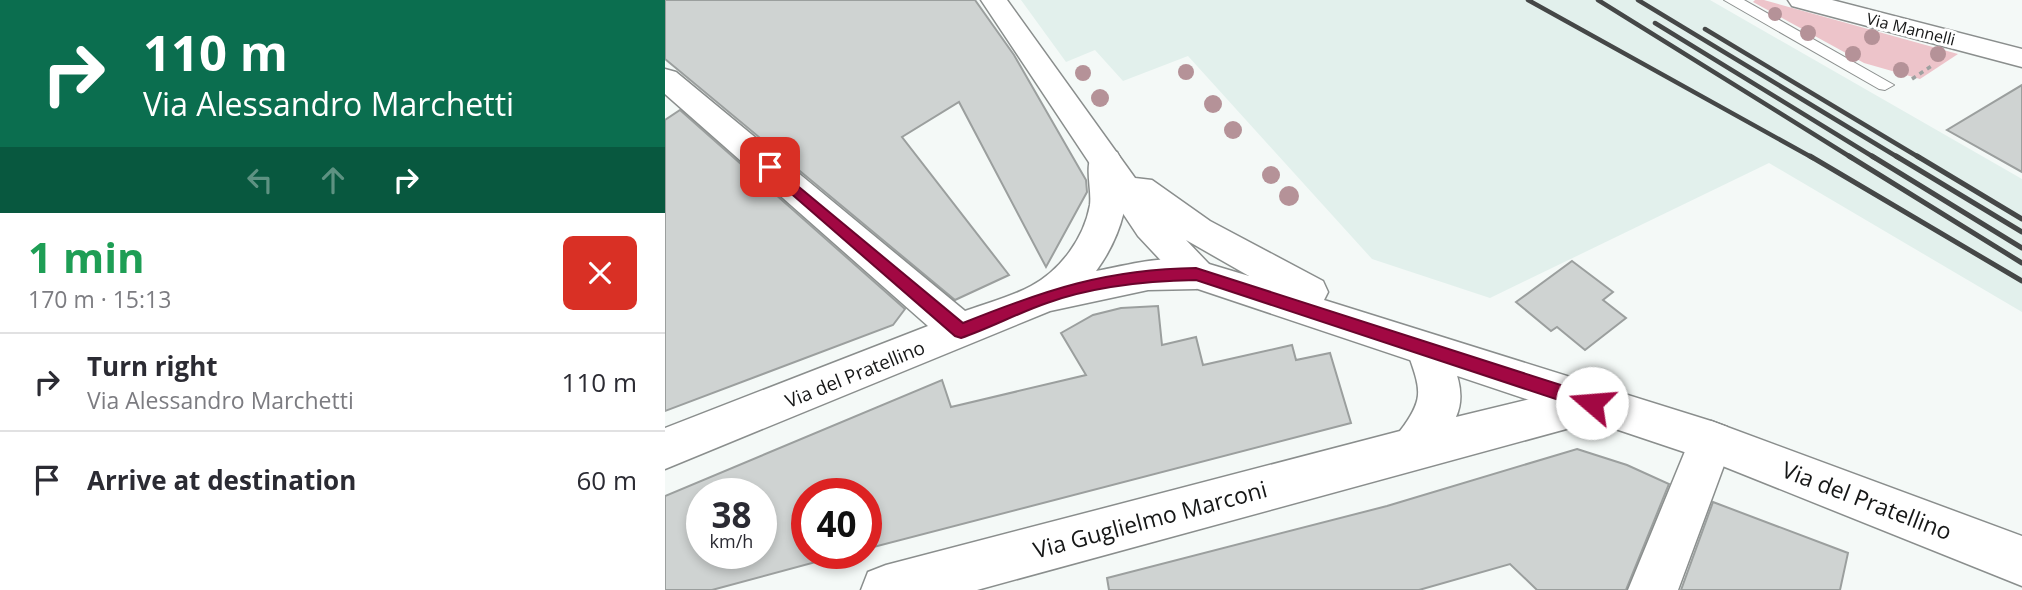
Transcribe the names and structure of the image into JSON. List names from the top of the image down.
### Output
{
  "streets": {
    "street": ["Via Mannelli", "Via del Pratellino", "Via Guglielmo Marconi"]
  },
  "crossings": [
    ["Via del Pratellino", "Via Guglielmo Marconi"]
  ],
  "page": {
    "turn": ["110 m", "Via Alessandro Marchetti"],
    "heading": ["1 min", "170 m · 15:13"],
    "list": [
      {
        "name": "Turn right",
        "note": "Via Alessandro Marchetti",
        "value": "110 m"
      },
      {
        "name": "Arrive at destination",
        "value": "60 m"
      }
    ],
    "speed": "38 km/h",
    "limit": "40"
  }
}
